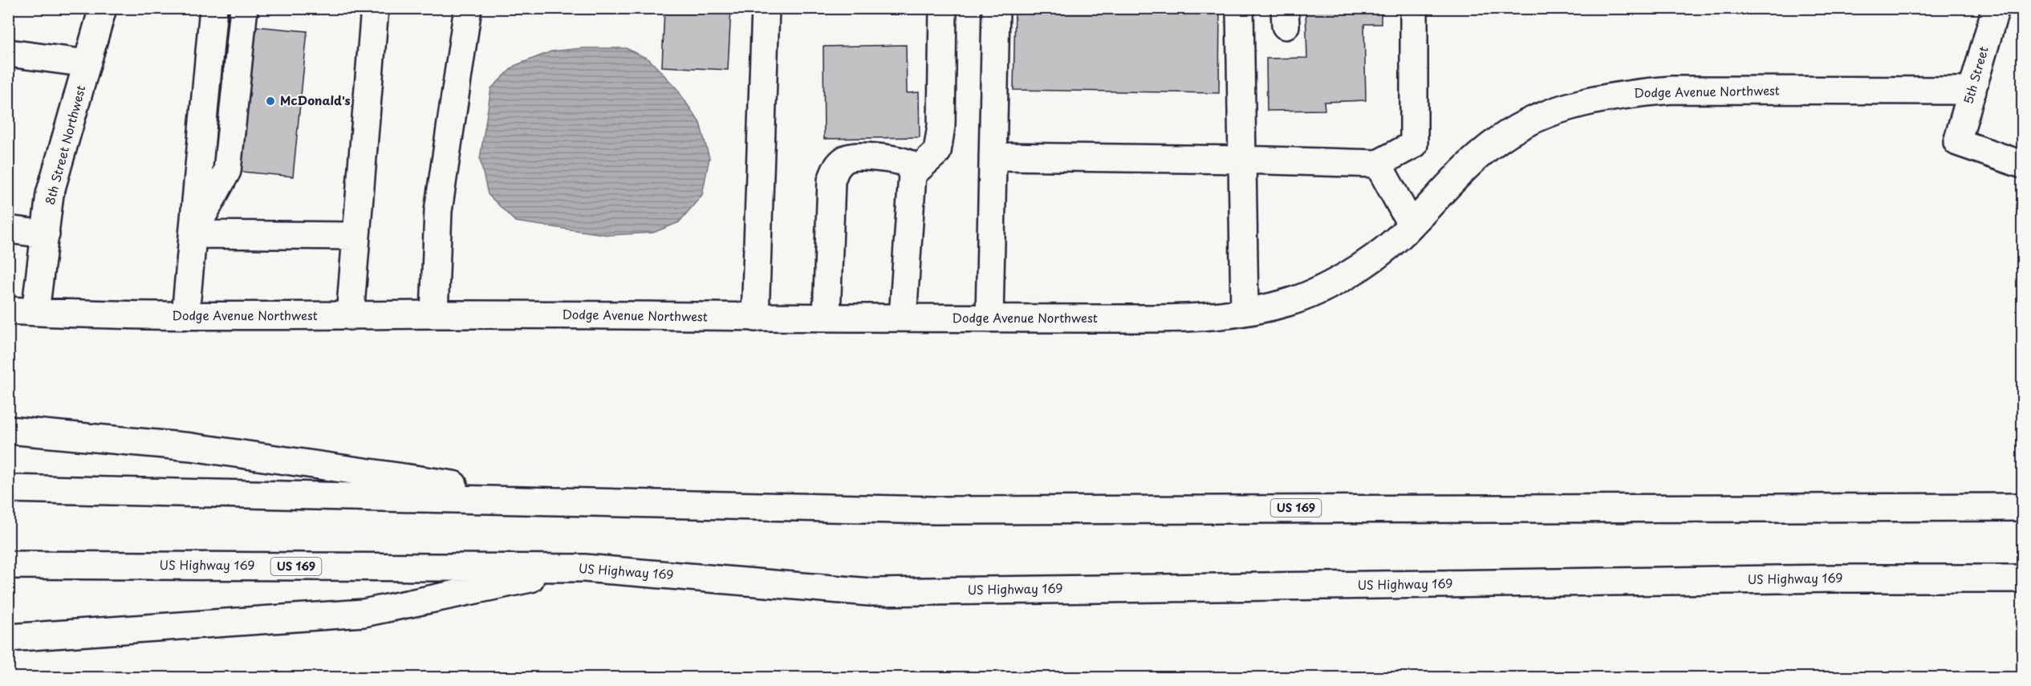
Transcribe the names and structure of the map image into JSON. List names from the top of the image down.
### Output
{
  "streets": {
    "main road": [
      "5th Street",
      "Dodge Avenue Northwest",
      "8th Street Northwest",
      "US 169",
      "US Highway 169"
    ]
  },
  "crossings": [
    ["5th Street", "Dodge Avenue Northwest"],
    ["Dodge Avenue Northwest", "8th Street Northwest"]
  ],
  "places": ["McDonald's"]
}
